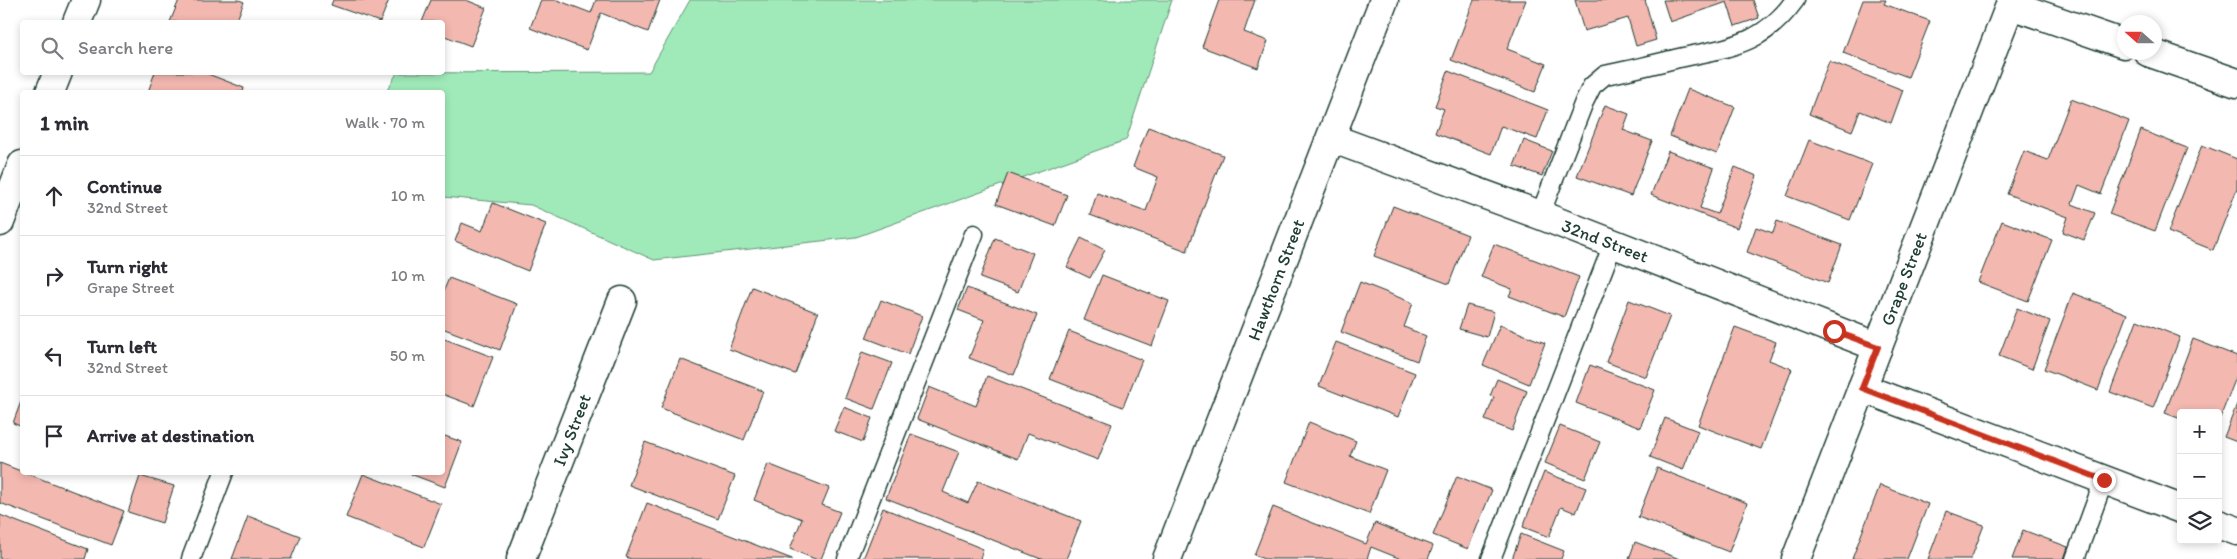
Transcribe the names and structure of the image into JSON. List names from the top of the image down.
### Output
{
  "streets": {
    "street": [
      "32nd Street",
      "Grape Street",
      "Hawthorn Street",
      "Ivy Street"
    ]
  },
  "crossings": [
    ["32nd Street", "Grape Street"],
    ["32nd Street", "Hawthorn Street"]
  ],
  "north": "left",
  "page": {
    "search": "Search here",
    "heading": ["1 min", "Walk · 70 m"],
    "list": [
      ["Continue", "32nd Street", "10 m"],
      ["Turn right", "Grape Street", "10 m"],
      ["Turn left", "32nd Street", "50 m"],
      "Arrive at destination"
    ],
    "map_buttons": ["+", "−"]
  }
}
